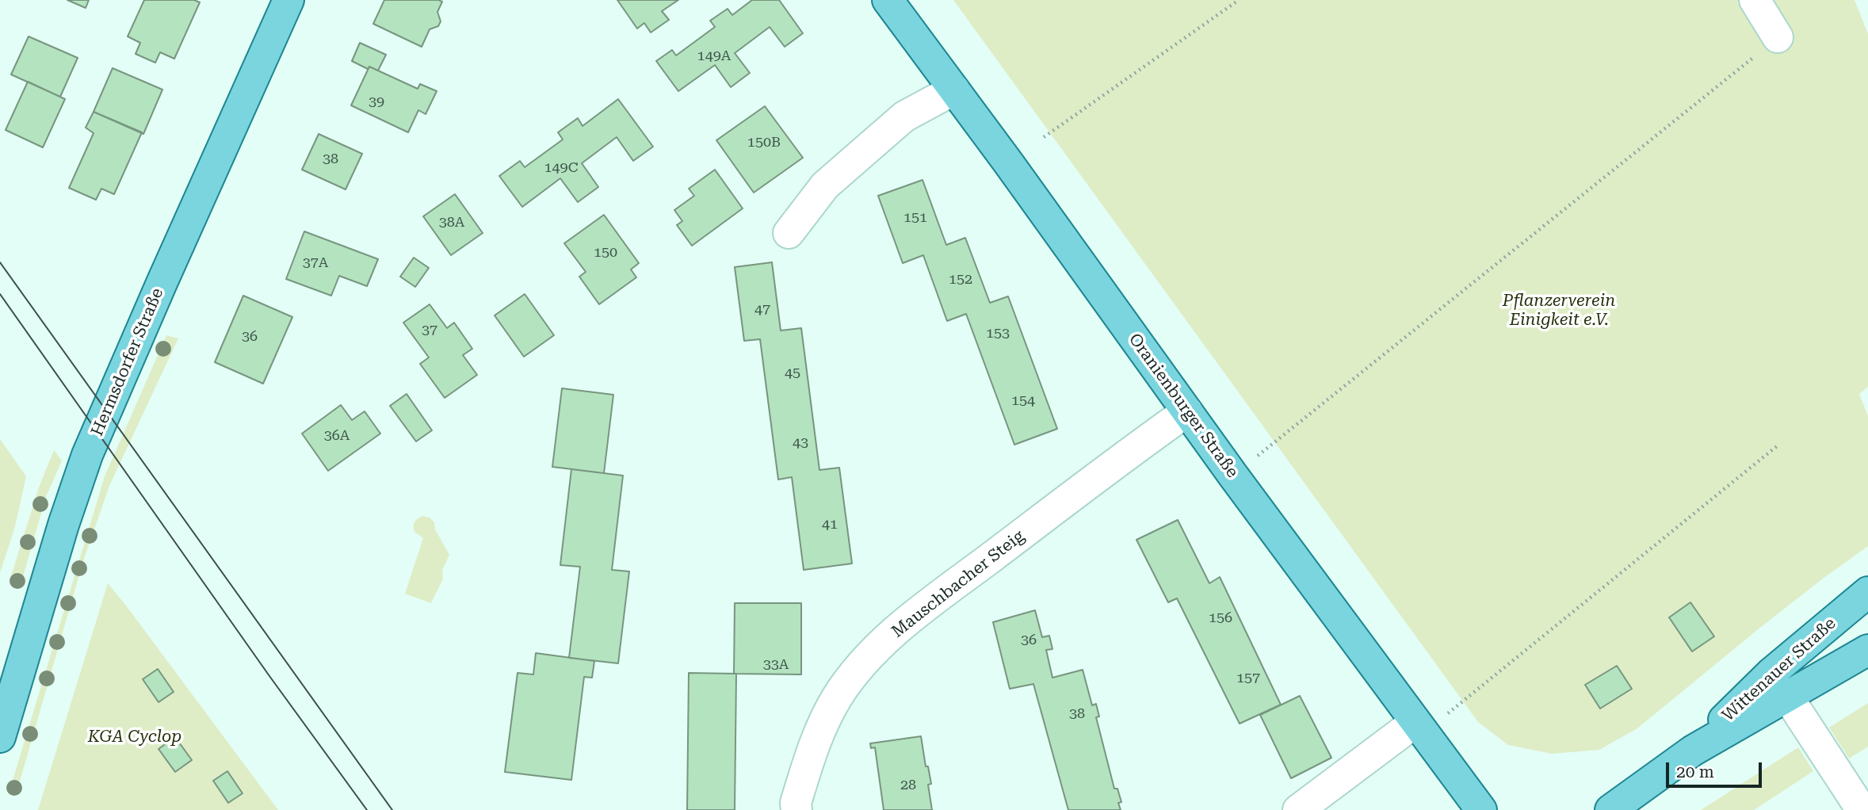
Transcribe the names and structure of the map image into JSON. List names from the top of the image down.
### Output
{
  "streets": {
    "main road": ["Hermsdorfer Straße", "Oranienburger Straße", "Wittenauer Straße"],
    "street": ["Mauschbacher Steig"]
  },
  "crossings": [
    ["Oranienburger Straße", "Mauschbacher Steig"]
  ],
  "parks": ["Pflanzerverein Einigkeit e.V.", "KGA Cyclop"],
  "house_numbers": [
    "149A",
    "39",
    "150B",
    "38",
    "149C",
    "151",
    "38A",
    "150",
    "37A",
    "152",
    "47",
    "37",
    "153",
    "36",
    "45",
    "154",
    "36A",
    "43",
    "41",
    "156",
    "36",
    "33A",
    "157",
    "38",
    "28"
  ],
  "scale_bar": "20 m"
}
